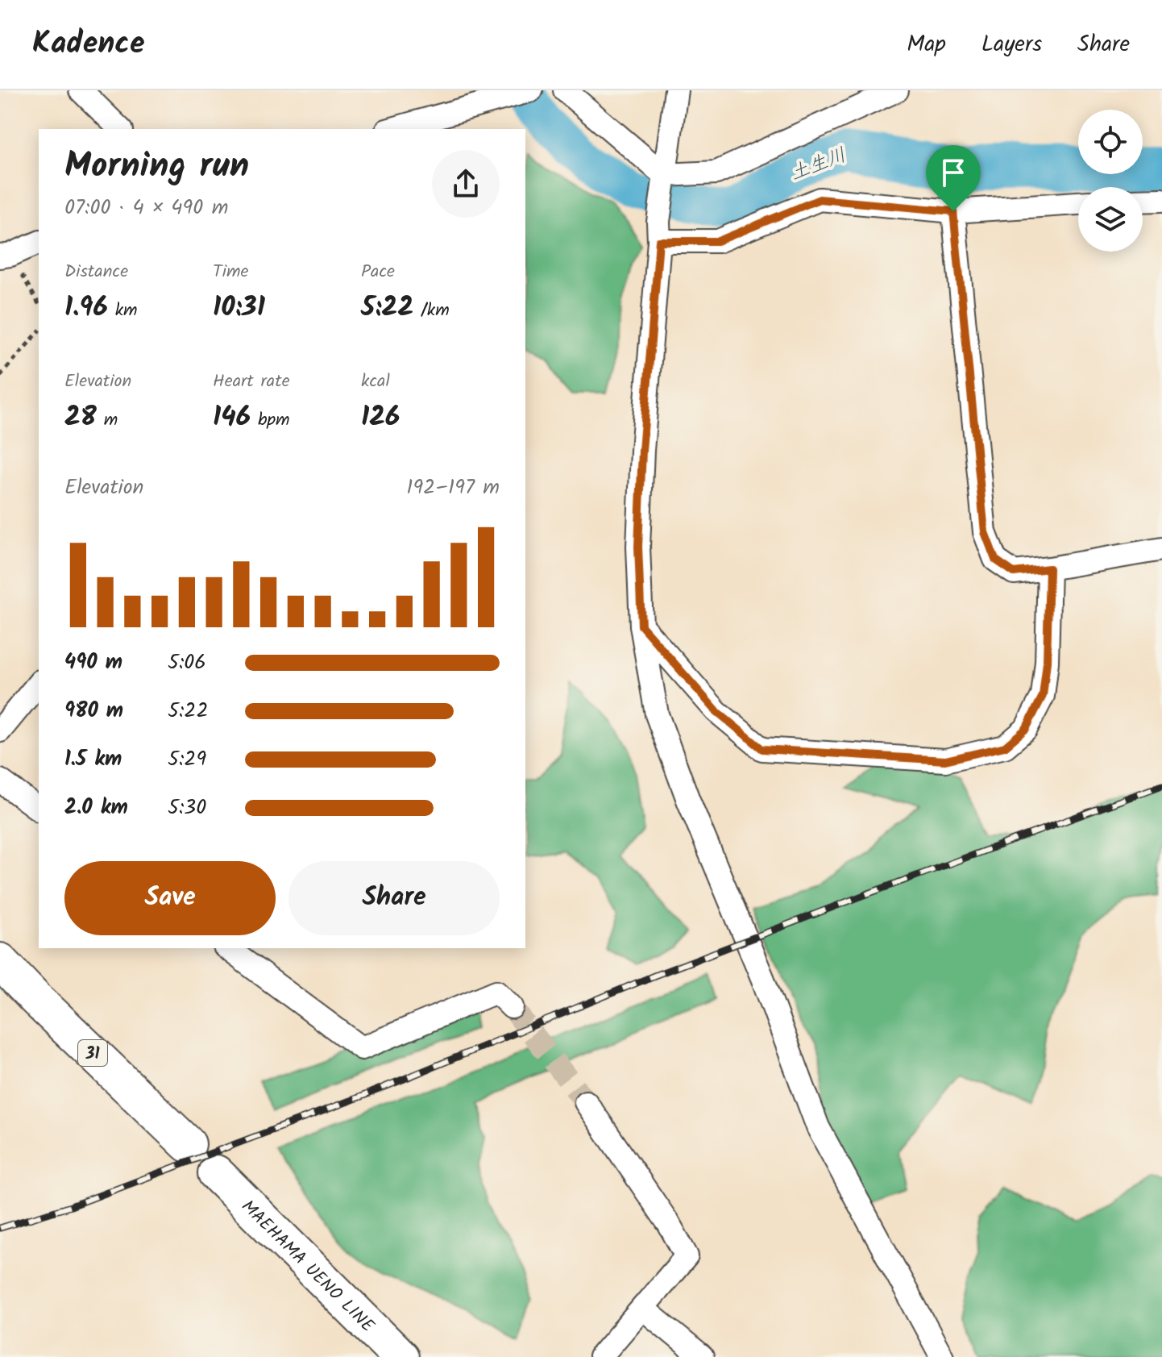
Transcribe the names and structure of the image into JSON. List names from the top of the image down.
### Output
{
  "streets": {
    "main road": ["31", "MAEHAMA UENO LINE"]
  },
  "water": ["土生川"],
  "page": {
    "header": "Kadence",
    "nav": ["Map", "Layers", "Share"],
    "heading": ["Morning run", "07:00 · 4 × 490 m"],
    "stats": [
      ["Distance", "1.96 km"],
      ["Time", "10:31"],
      ["Pace", "5:22 /km"],
      ["Elevation", "28 m"],
      ["Heart rate", "146 bpm"],
      ["kcal", "126"]
    ],
    "chart": ["Elevation", "192–197 m"],
    "list": [
      {
        "name": "490 m",
        "note": "5:06"
      },
      {
        "name": "980 m",
        "note": "5:22"
      },
      {
        "name": "1.5 km",
        "note": "5:29"
      },
      {
        "name": "2.0 km",
        "note": "5:30"
      }
    ],
    "buttons": ["Save", "Share"]
  }
}
